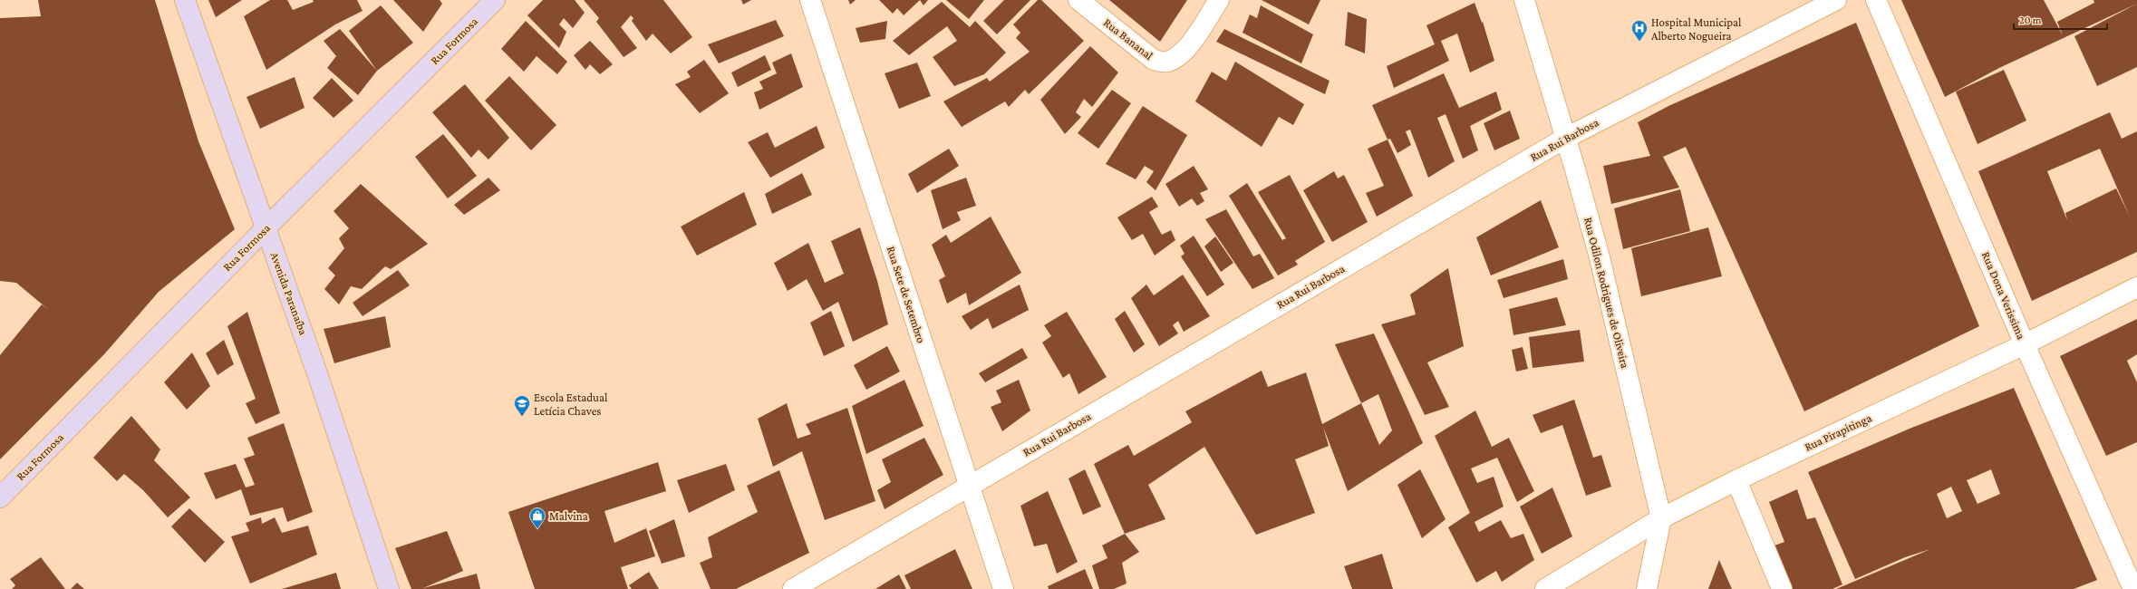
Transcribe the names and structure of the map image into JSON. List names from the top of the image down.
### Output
{
  "streets": {
    "street": [
      "Rua Bananal",
      "Rua Formosa",
      "Rua Rui Barbosa",
      "Rua Odilon Rodrigues de Oliveira",
      "Avenida Paranaíba",
      "Rua Sete de Setembro",
      "Rua Dona Verissima",
      "Rua Pirapitinga"
    ]
  },
  "crossings": [
    ["Rua Formosa", "Avenida Paranaíba"],
    ["Rua Rui Barbosa", "Rua Odilon Rodrigues de Oliveira"],
    ["Rua Rui Barbosa", "Rua Sete de Setembro"],
    ["Rua Odilon Rodrigues de Oliveira", "Rua Pirapitinga"],
    ["Rua Dona Verissima", "Rua Pirapitinga"]
  ],
  "places": {
    "hospital": ["Hospital Municipal Alberto Nogueira"],
    "school or university": ["Escola Estadual Letícia Chaves"],
    "shop": ["Malvina"]
  },
  "scale_bar": "20 m"
}
